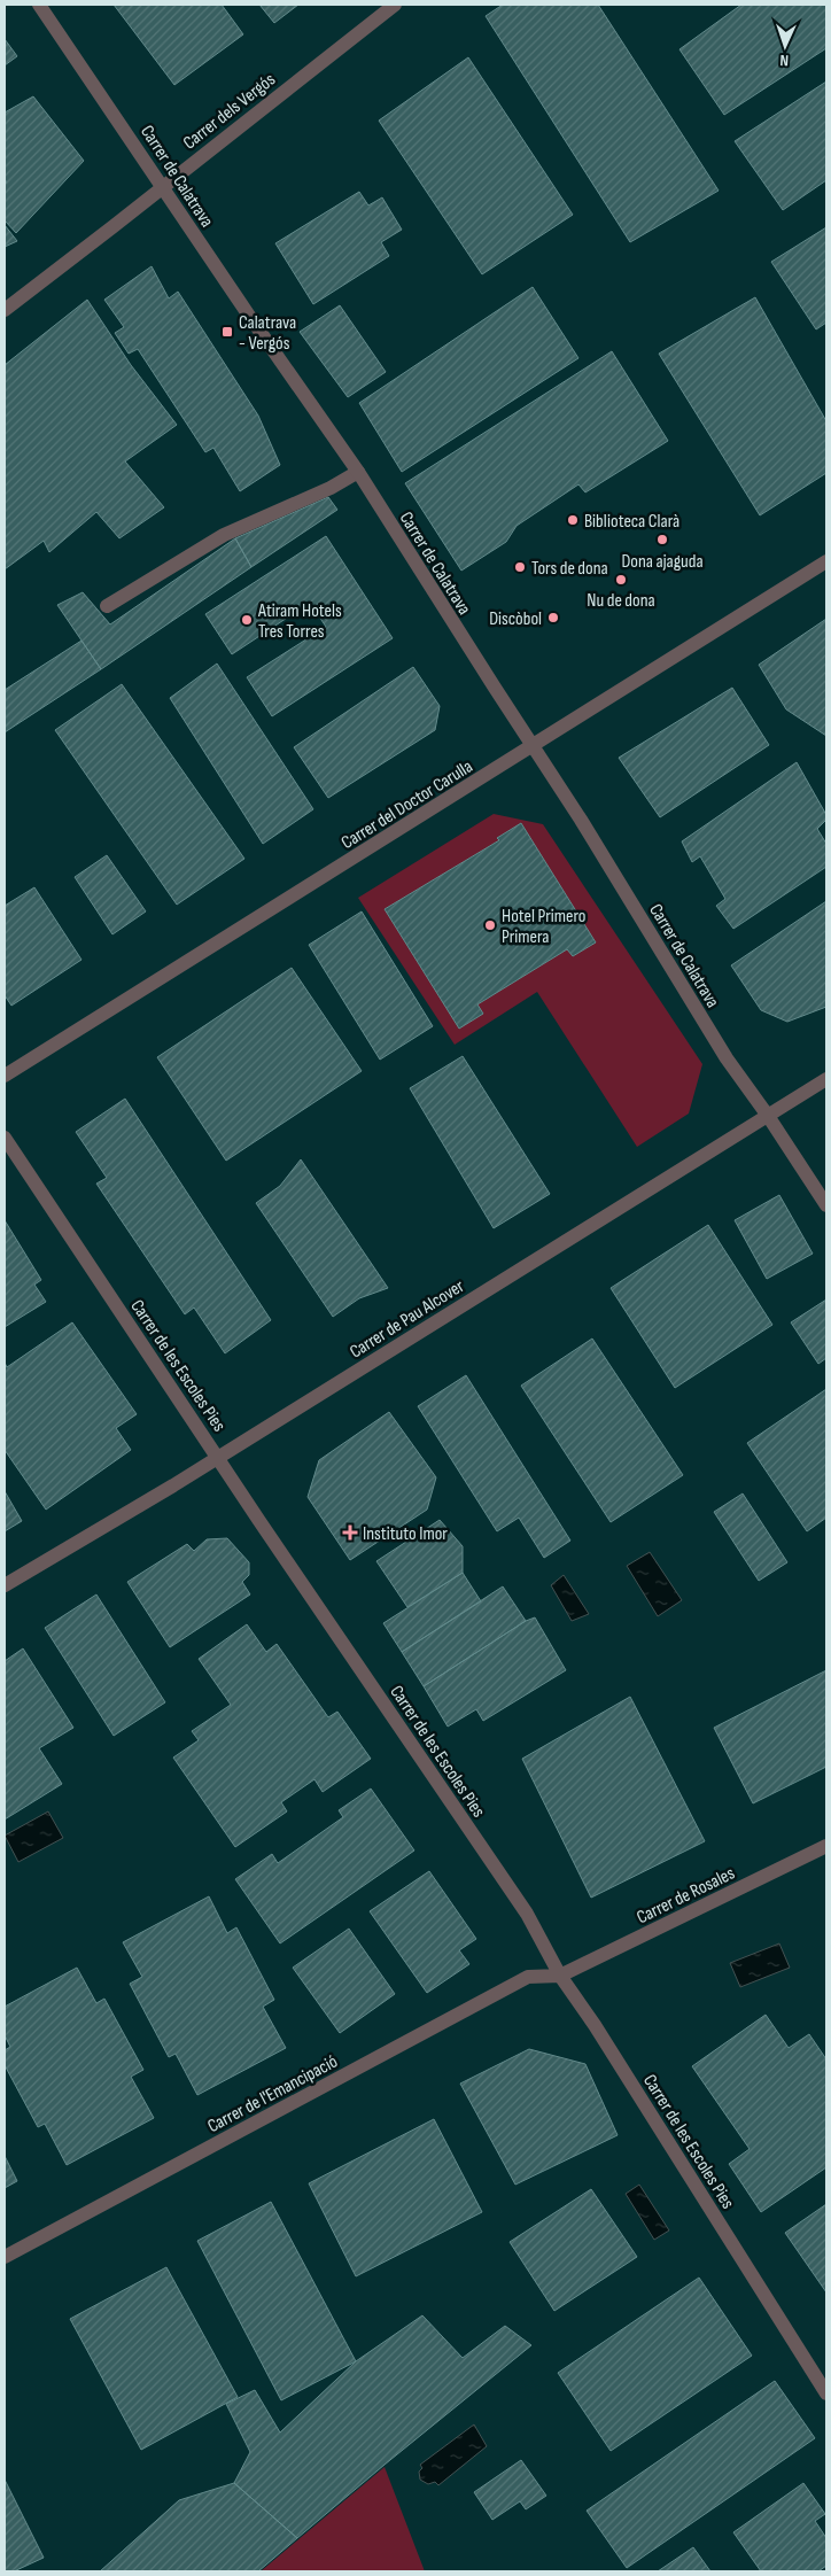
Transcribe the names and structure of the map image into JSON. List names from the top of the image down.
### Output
{
  "streets": {
    "street": [
      "Carrer dels Vergós",
      "Carrer de Calatrava",
      "Carrer del Doctor Carulla",
      "Carrer de Pau Alcover",
      "Carrer de les Escoles Pies",
      "Carrer de Rosales",
      "Carrer de l'Emancipació"
    ]
  },
  "crossings": [
    ["Carrer dels Vergós", "Carrer de Calatrava"],
    ["Carrer de Calatrava", "Carrer del Doctor Carulla"],
    ["Carrer de Calatrava", "Carrer de Pau Alcover"],
    ["Carrer de Pau Alcover", "Carrer de les Escoles Pies"],
    ["Carrer de les Escoles Pies", "Carrer de Rosales"],
    ["Carrer de les Escoles Pies", "Carrer de l'Emancipació"],
    ["Carrer de Rosales", "Carrer de l'Emancipació"]
  ],
  "places": {
    "transit": ["Calatrava - Vergós"],
    "other": [
      "Biblioteca Clarà",
      "Dona ajaguda",
      "Tors de dona",
      "Nu de dona",
      "Discòbol",
      "Atiram Hotels Tres Torres",
      "Hotel Primero Primera"
    ],
    "health": ["Instituto Imor"]
  },
  "north": "bottom"
}
